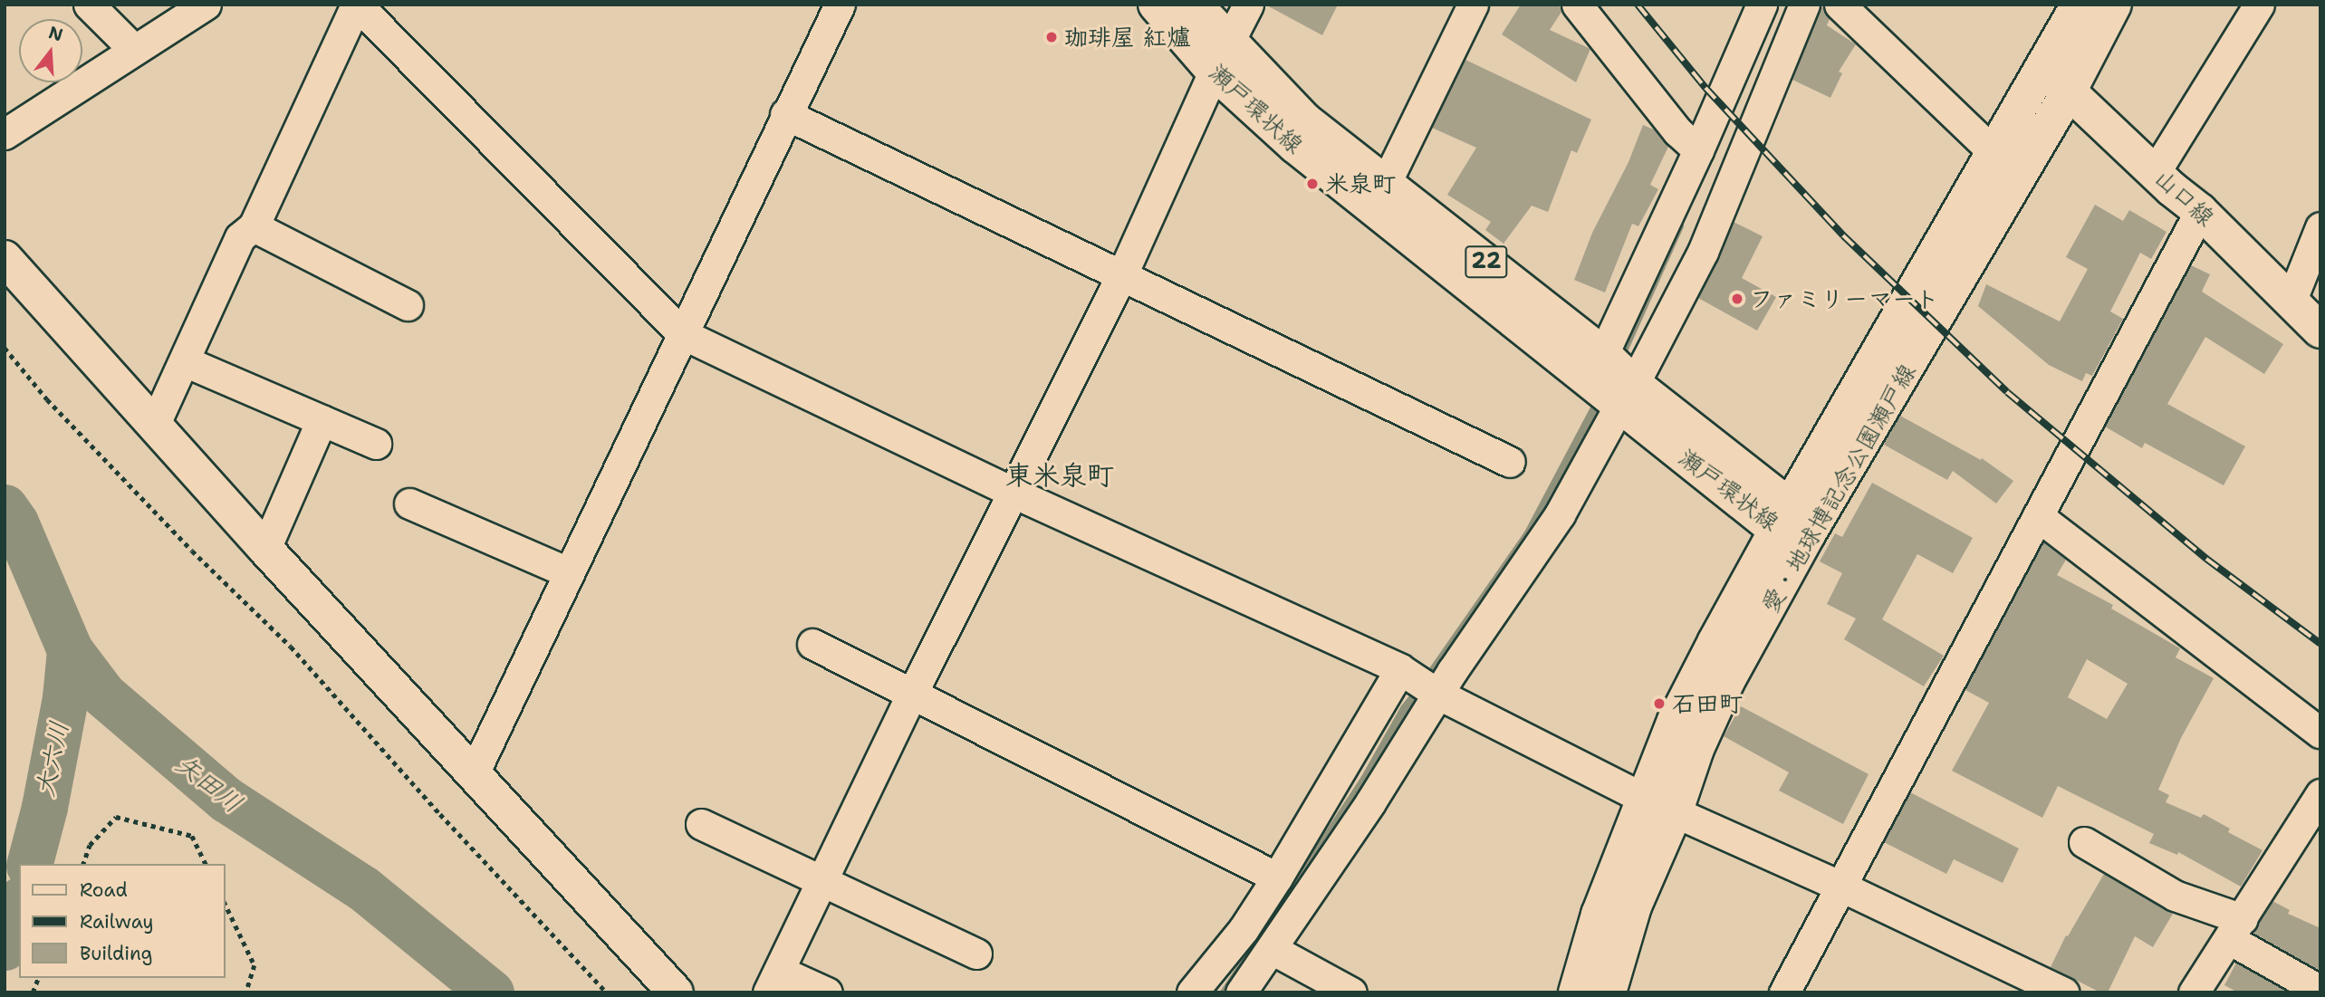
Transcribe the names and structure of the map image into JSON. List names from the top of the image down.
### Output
{
  "streets": {
    "main road": [
      "瀬戸環状線",
      "山口線",
      "22",
      "愛・地球博記念公園瀬戸線"
    ]
  },
  "crossings": [
    ["瀬戸環状線", "愛・地球博記念公園瀬戸線"],
    ["山口線", "愛・地球博記念公園瀬戸線"]
  ],
  "districts": ["東米泉町"],
  "water": ["大六川", "矢田川"],
  "places": [
    "珈琲屋 紅爐",
    "米泉町",
    "ファミリーマート",
    "石田町"
  ],
  "legend": ["Road", "Railway", "Building"],
  "north": "top"
}
